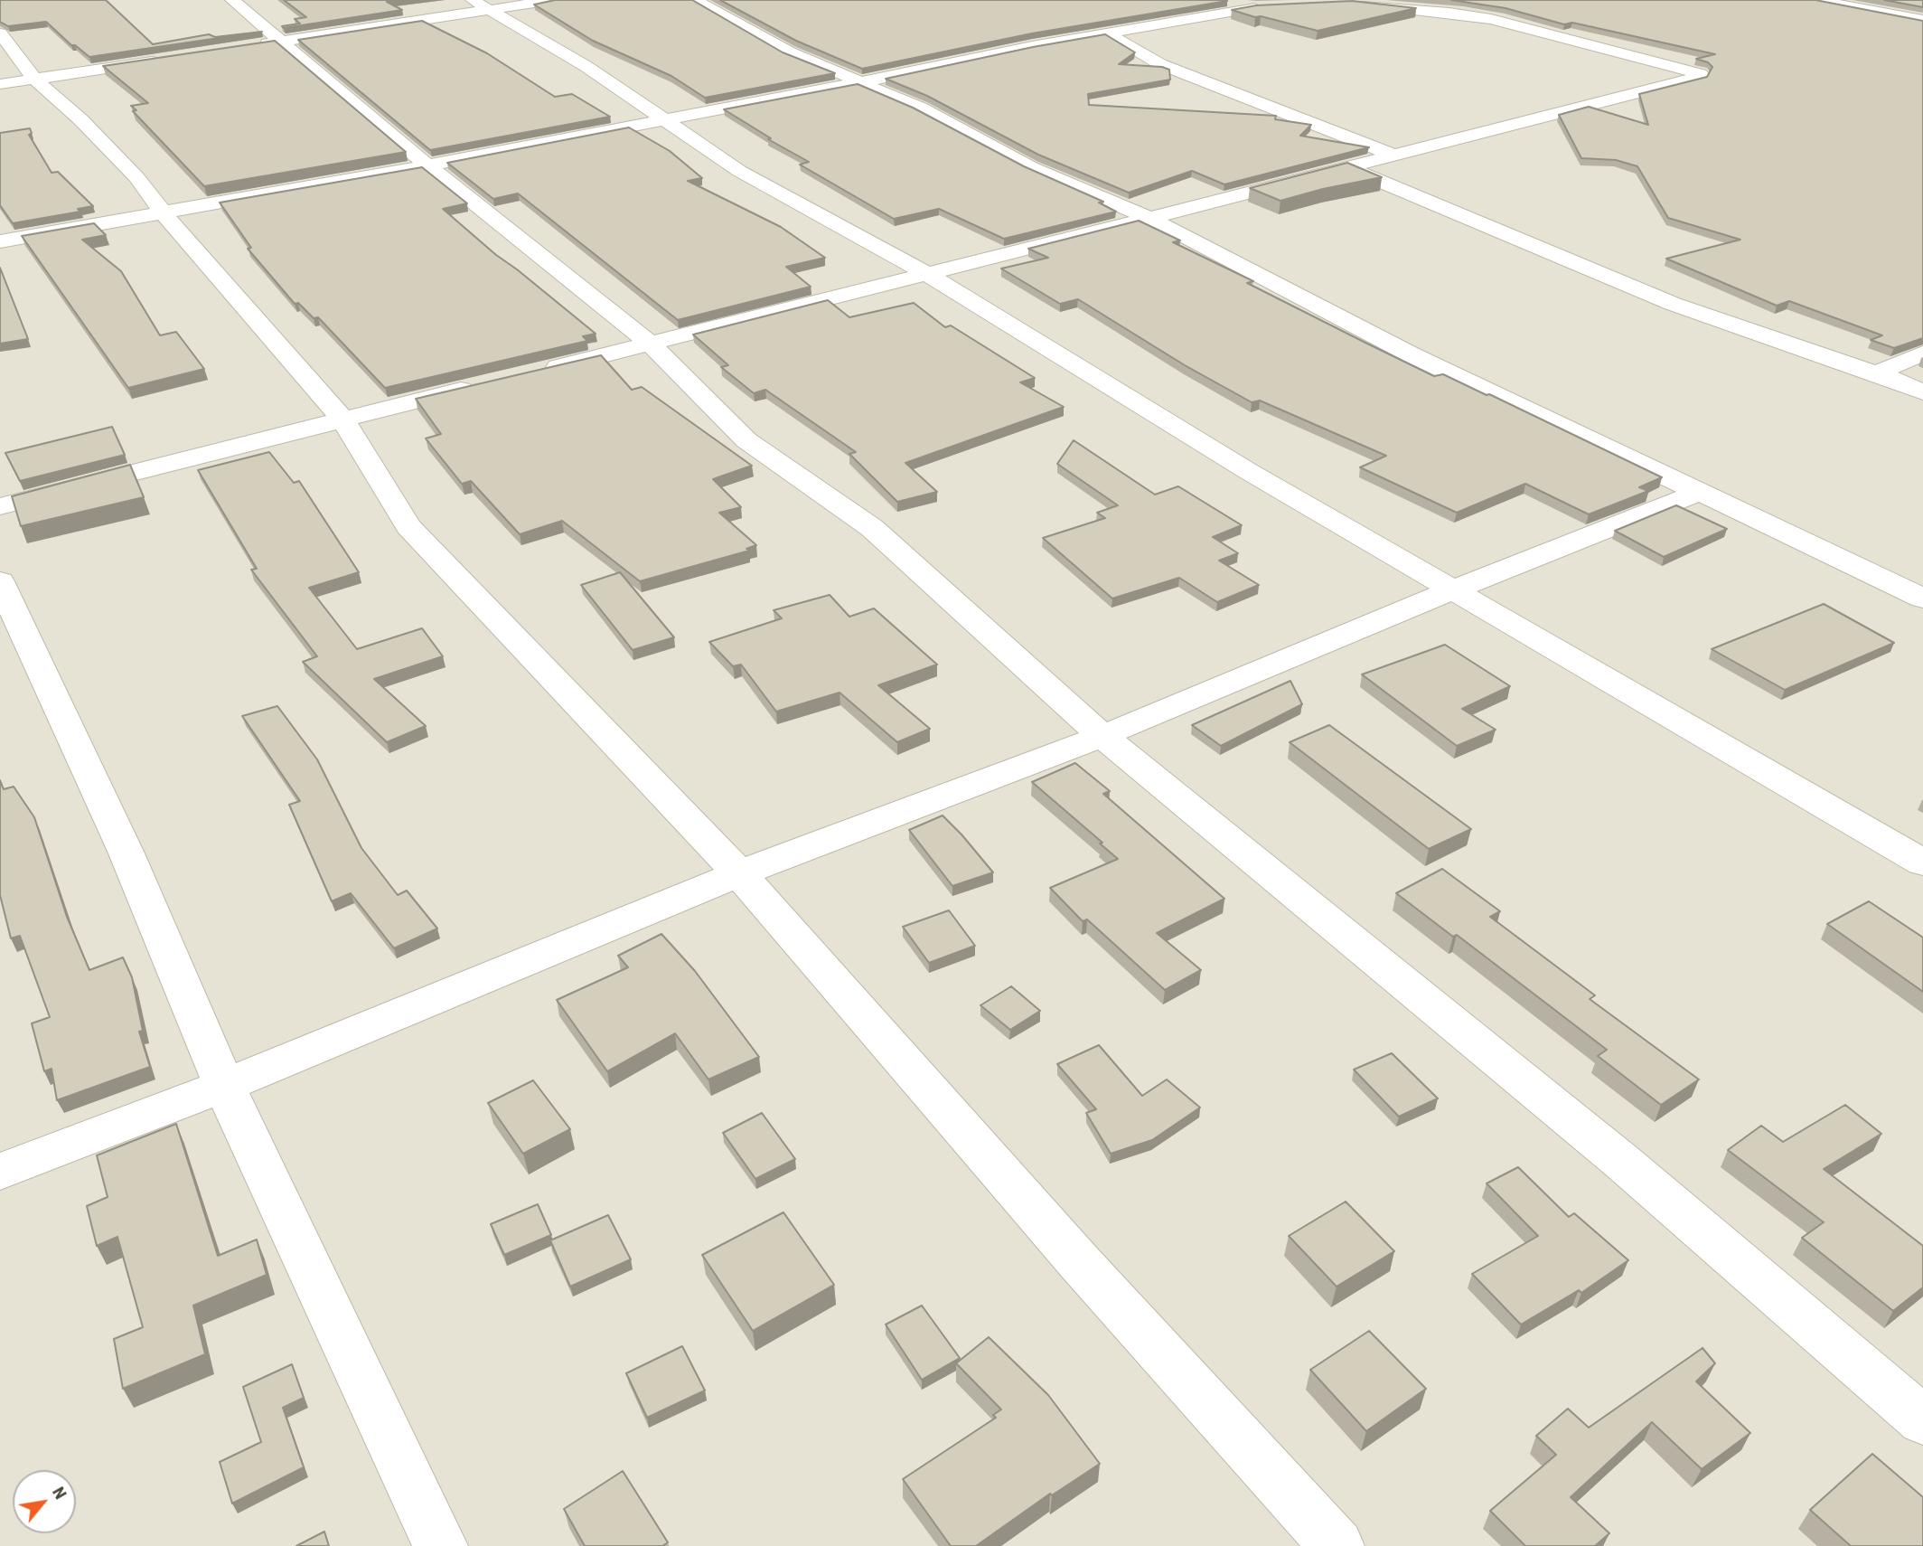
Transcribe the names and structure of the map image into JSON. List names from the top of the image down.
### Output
{
  "north": "top right"
}
